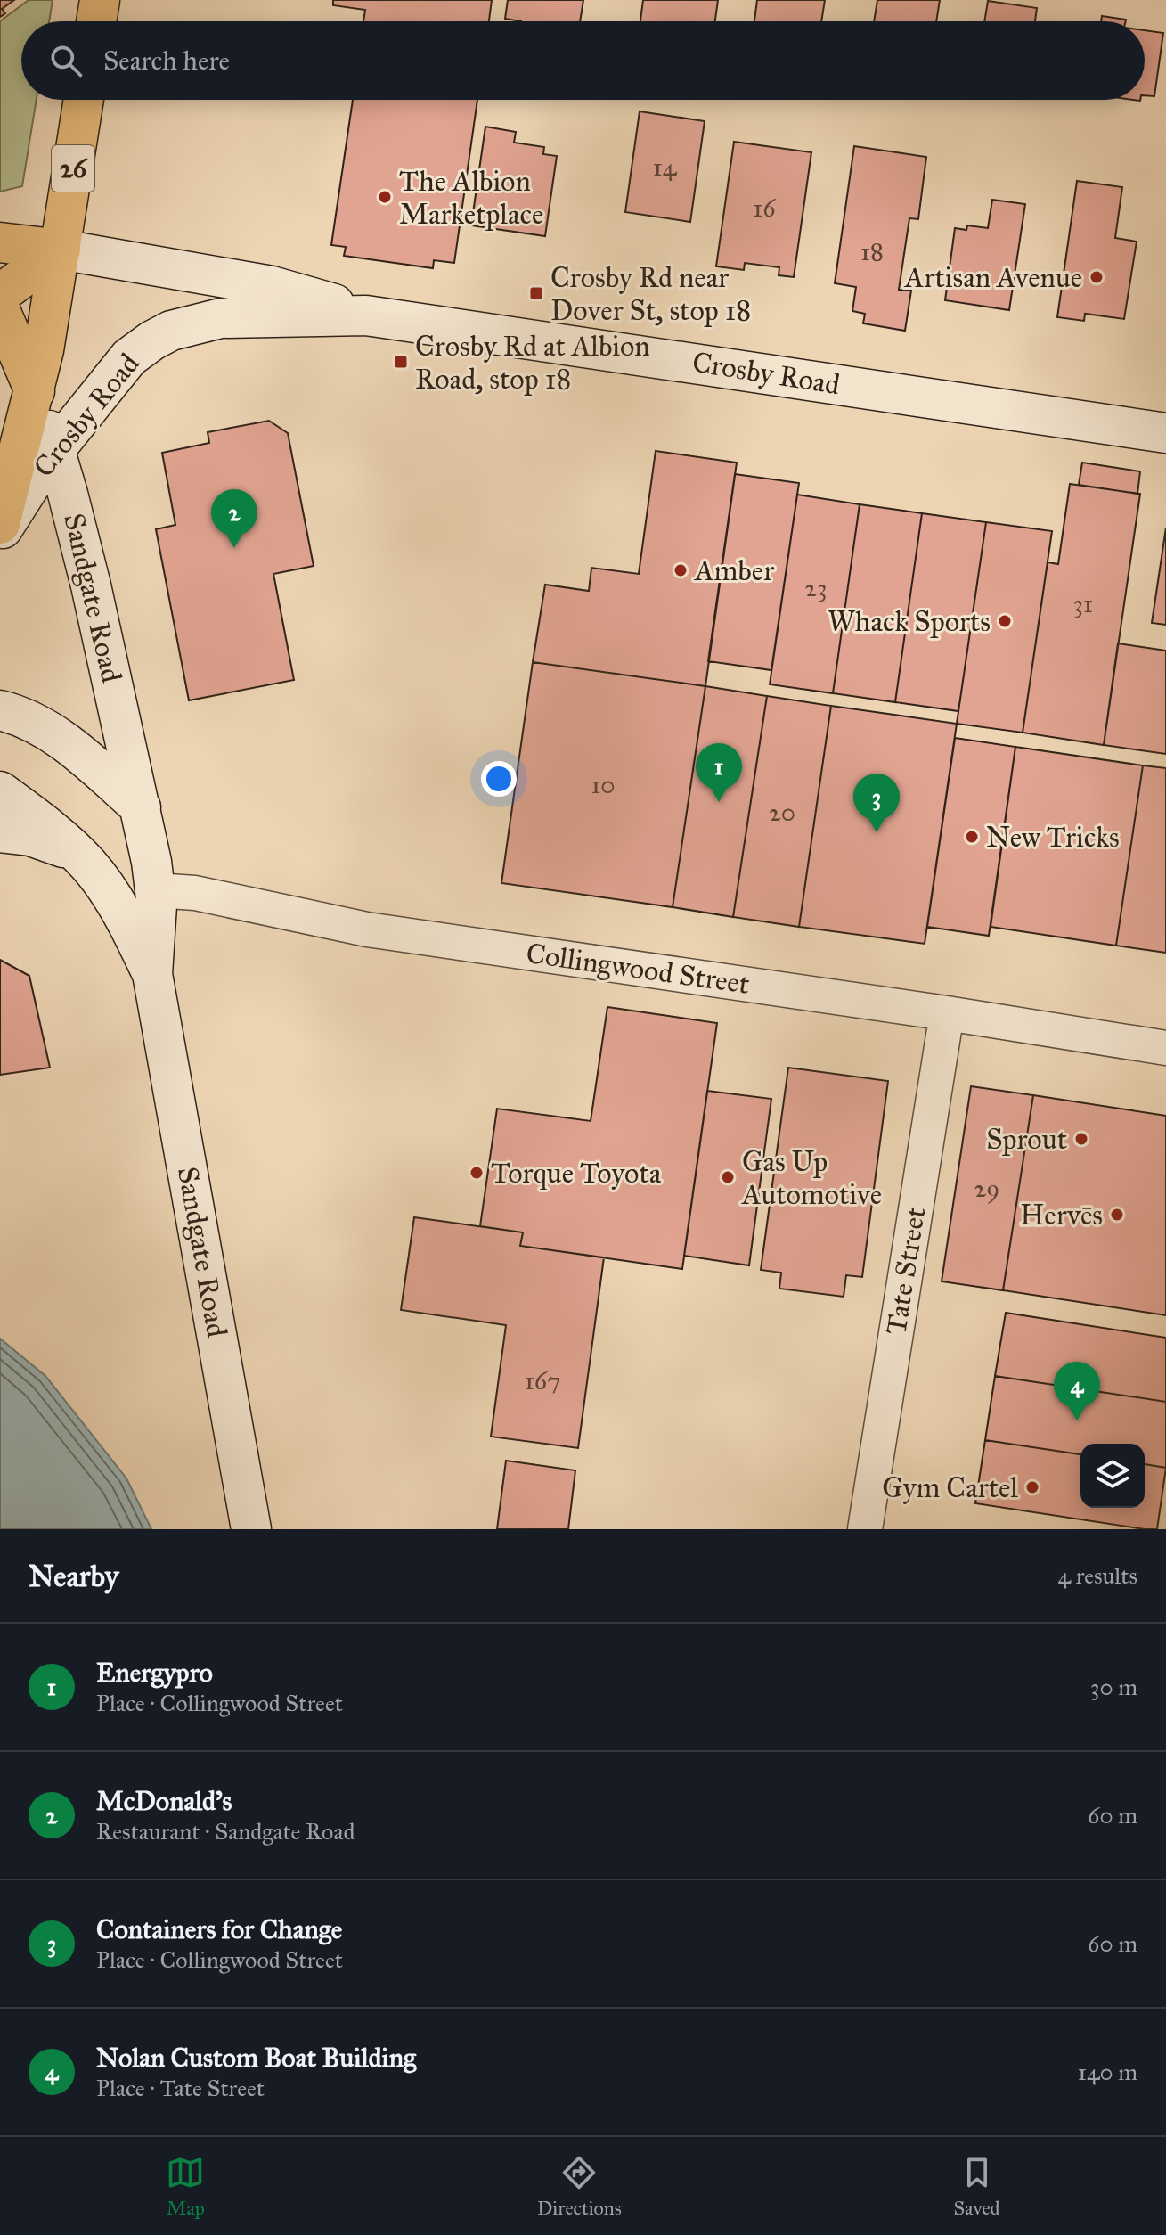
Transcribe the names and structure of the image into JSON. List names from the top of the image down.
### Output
{
  "streets": {
    "highway": ["26", "Sandgate Road"],
    "main road": ["Crosby Road", "Collingwood Street"],
    "street": ["Tate Street"]
  },
  "crossings": [
    ["26", "Crosby Road"],
    ["26", "Sandgate Road"],
    ["Crosby Road", "Sandgate Road"],
    ["Sandgate Road", "Collingwood Street"],
    ["Collingwood Street", "Tate Street"]
  ],
  "places": {
    "other": [
      "The Albion Marketplace",
      "Artisan Avenue",
      "Amber",
      "Whack Sports",
      "New Tricks",
      "Sprout",
      "Torque Toyota",
      "Gas Up Automotive",
      "Hervēs",
      "Gym Cartel"
    ],
    "transit": ["Crosby Rd near Dover St, stop 18", "Crosby Rd at Albion Road, stop 18"]
  },
  "house_numbers": [
    "14",
    "16",
    "18",
    "23",
    "31",
    "10",
    "20",
    "29",
    "167"
  ],
  "page": {
    "search": "Search here",
    "pins": [
      "2",
      "1",
      "3",
      "4"
    ],
    "heading": ["Nearby", "4 results"],
    "list": [
      {
        "mark": "1",
        "name": "Energypro",
        "note": "Place · Collingwood Street",
        "value": "30 m"
      },
      {
        "mark": "2",
        "name": "McDonald's",
        "note": "Restaurant · Sandgate Road",
        "value": "60 m"
      },
      {
        "mark": "3",
        "name": "Containers for Change",
        "note": "Place · Collingwood Street",
        "value": "60 m"
      },
      {
        "mark": "4",
        "name": "Nolan Custom Boat Building",
        "note": "Place · Tate Street",
        "value": "140 m"
      }
    ],
    "nav": ["Map", "Directions", "Saved"]
  }
}
